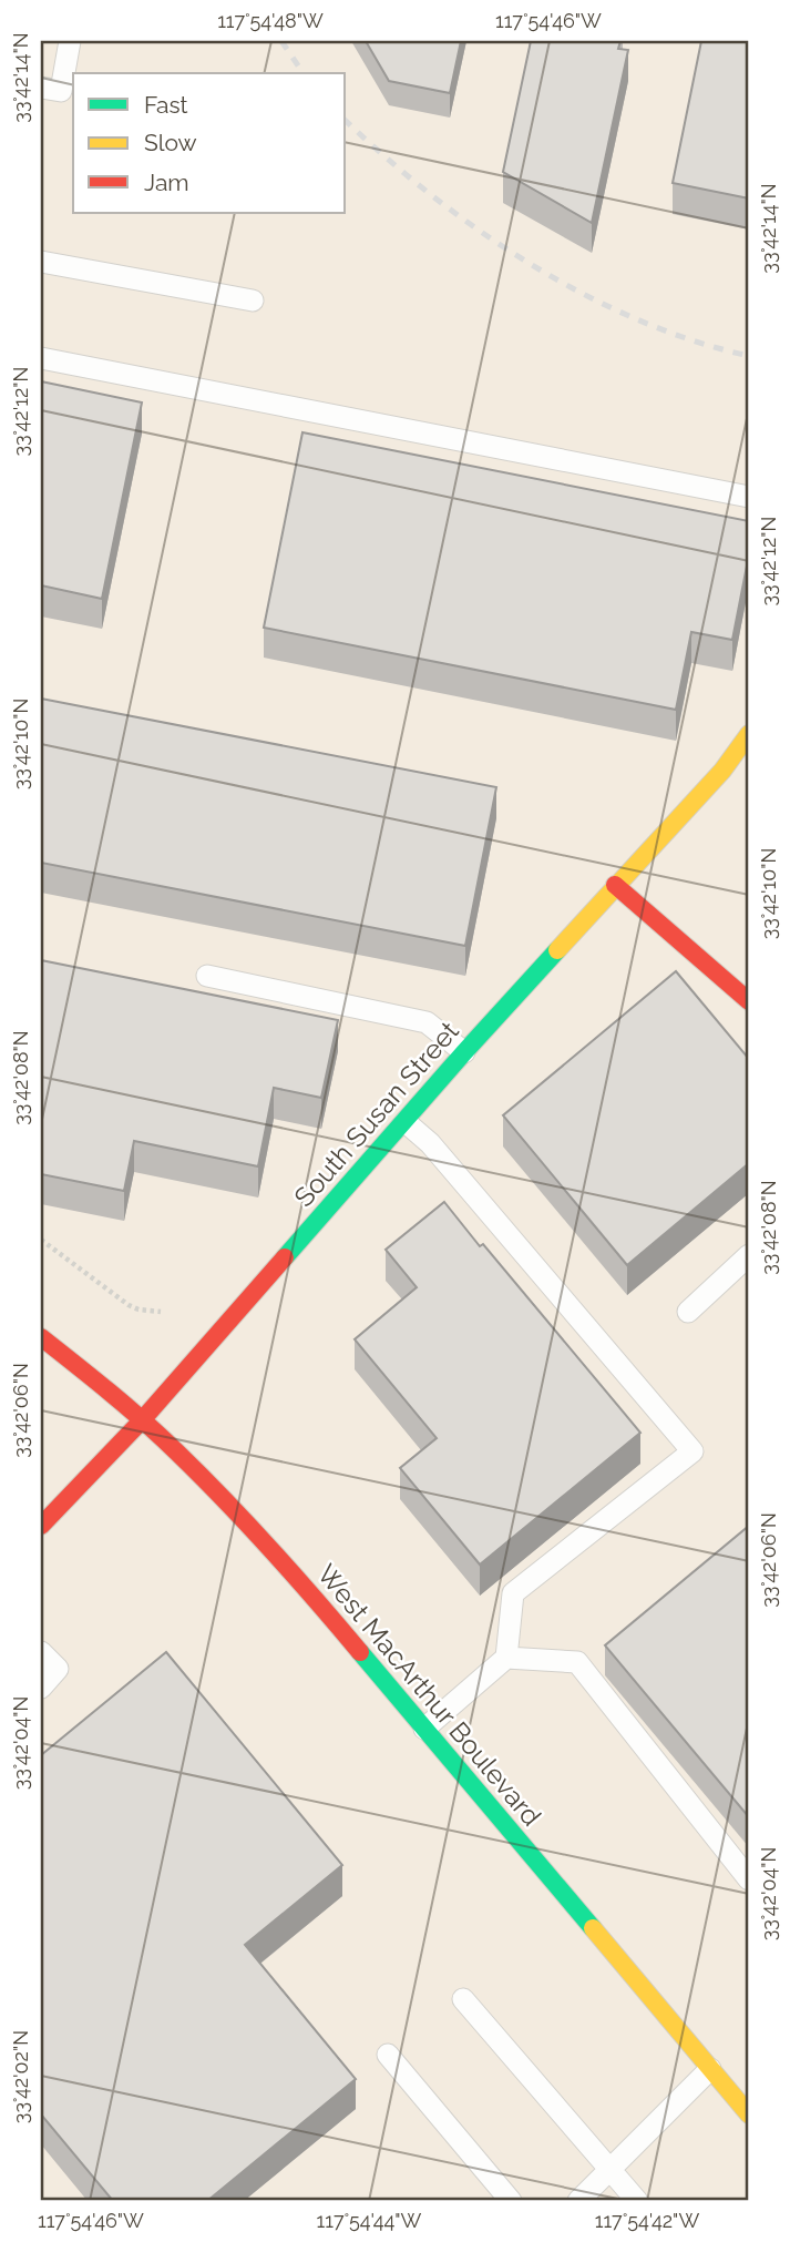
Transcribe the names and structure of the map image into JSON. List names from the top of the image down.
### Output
{
  "streets": {
    "street": ["South Susan Street", "West MacArthur Boulevard"]
  },
  "crossings": [
    ["South Susan Street", "West MacArthur Boulevard"]
  ],
  "legend": ["Fast", "Slow", "Jam"],
  "coordinates": [
    "117°54'48\"W",
    "117°54'46\"W",
    "33°42'14\"N",
    "33°42'12\"N",
    "33°42'10\"N",
    "33°42'08\"N",
    "33°42'06\"N",
    "33°42'04\"N",
    "33°42'02\"N",
    "117°54'44\"W",
    "117°54'42\"W"
  ]
}
